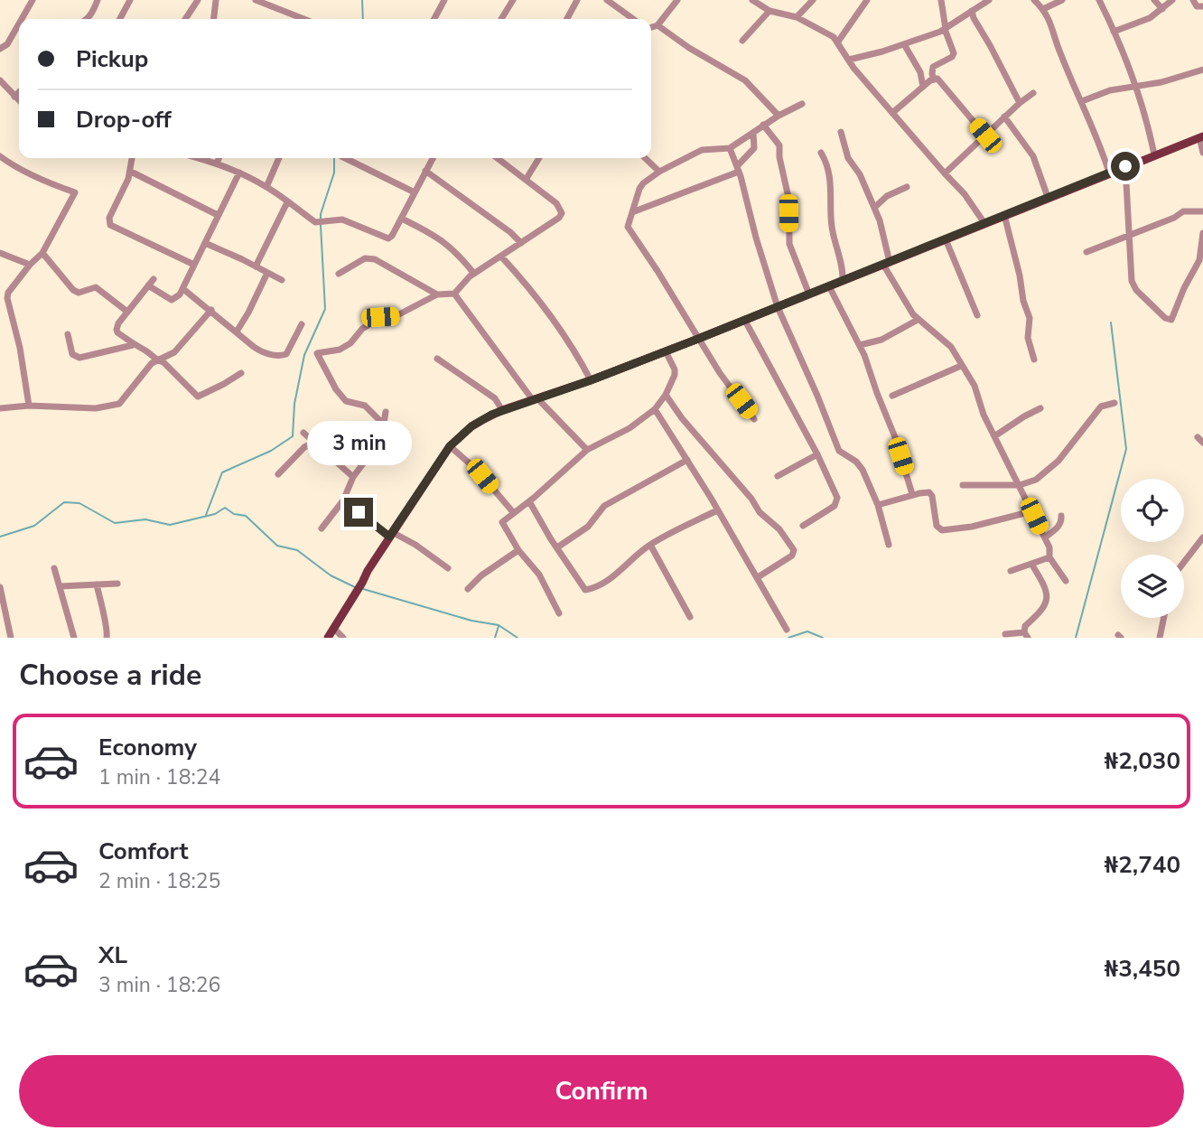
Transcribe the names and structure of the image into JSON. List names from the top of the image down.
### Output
{
  "page": {
    "banner": ["Pickup", "Drop-off"],
    "bubble": "3 min",
    "heading": "Choose a ride",
    "list": [
      {
        "name": "Economy",
        "note": "1 min · 18:24",
        "value": "₦2,030"
      },
      {
        "name": "Comfort",
        "note": "2 min · 18:25",
        "value": "₦2,740"
      },
      {
        "name": "XL",
        "note": "3 min · 18:26",
        "value": "₦3,450"
      }
    ],
    "buttons": "Confirm"
  }
}
